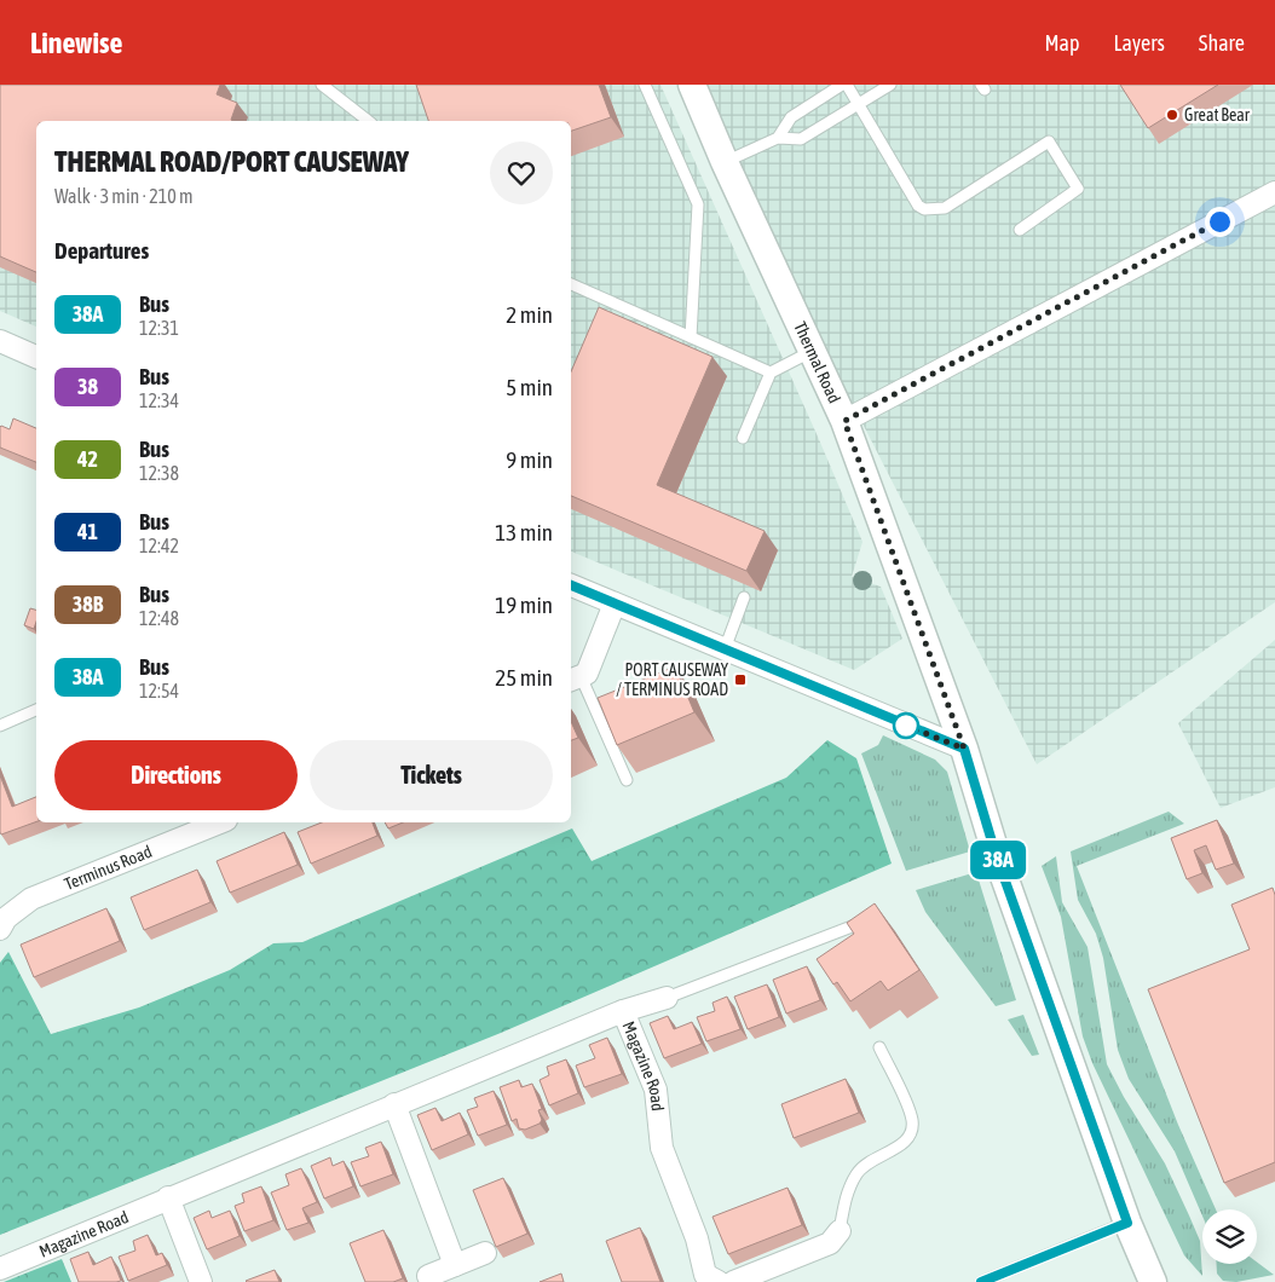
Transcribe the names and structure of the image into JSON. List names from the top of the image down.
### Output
{
  "streets": {
    "street": ["Thermal Road", "Terminus Road", "Magazine Road"]
  },
  "places": {
    "other": ["Great Bear"],
    "transit": ["PORT CAUSEWAY / TERMINUS ROAD"]
  },
  "lines": ["bus line 38A"],
  "page": {
    "header": "Linewise",
    "nav": ["Map", "Layers", "Share"],
    "on_map": "38A",
    "heading": [
      ["THERMAL ROAD/PORT CAUSEWAY", "Walk · 3 min · 210 m"],
      "Departures"
    ],
    "list": [
      {
        "mark": "38A",
        "name": "Bus",
        "note": "12:31",
        "value": "2 min"
      },
      {
        "mark": "38",
        "name": "Bus",
        "note": "12:34",
        "value": "5 min"
      },
      {
        "mark": "42",
        "name": "Bus",
        "note": "12:38",
        "value": "9 min"
      },
      {
        "mark": "41",
        "name": "Bus",
        "note": "12:42",
        "value": "13 min"
      },
      {
        "mark": "38B",
        "name": "Bus",
        "note": "12:48",
        "value": "19 min"
      },
      {
        "mark": "38A",
        "name": "Bus",
        "note": "12:54",
        "value": "25 min"
      }
    ],
    "buttons": ["Directions", "Tickets"]
  }
}
